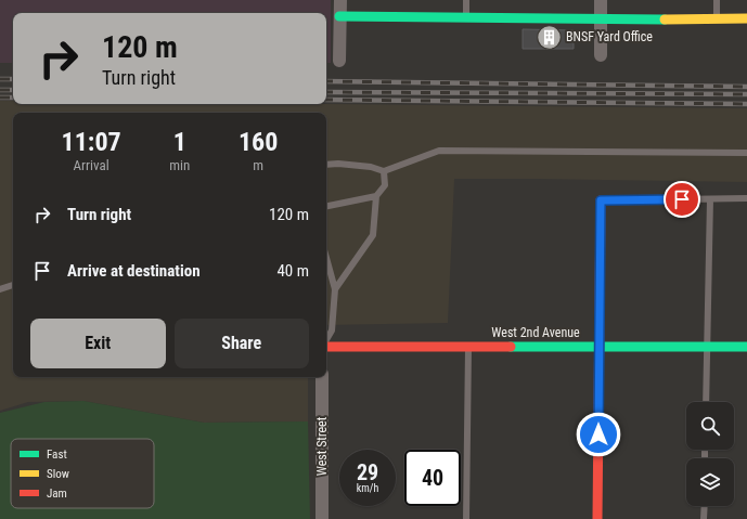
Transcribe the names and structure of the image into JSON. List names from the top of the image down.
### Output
{
  "streets": {
    "street": ["West 2nd Avenue", "West Street"]
  },
  "places": {
    "building": ["BNSF Yard Office"]
  },
  "legend": ["Fast", "Slow", "Jam"],
  "page": {
    "turn": ["120 m", "Turn right"],
    "eta": [
      "11:07",
      "Arrival",
      "1",
      "min",
      "160",
      "m"
    ],
    "list": [
      {
        "name": "Turn right",
        "value": "120 m"
      },
      {
        "name": "Arrive at destination",
        "value": "40 m"
      }
    ],
    "buttons": ["Exit", "Share"],
    "speed": "29 km/h",
    "limit": "40"
  }
}
